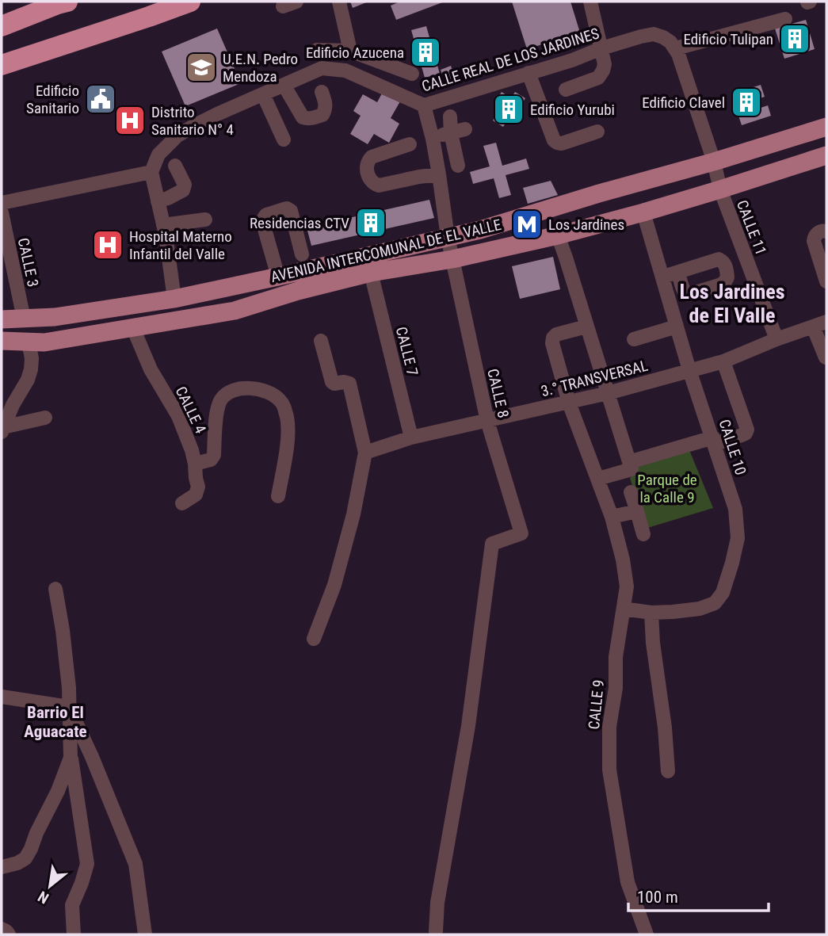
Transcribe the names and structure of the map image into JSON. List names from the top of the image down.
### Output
{
  "streets": {
    "main road": ["AVENIDA INTERCOMUNAL DE EL VALLE"],
    "street": [
      "CALLE REAL DE LOS JARDINES",
      "CALLE 11",
      "CALLE 3",
      "CALLE 7",
      "3.° TRANSVERSAL",
      "CALLE 8",
      "CALLE 4",
      "CALLE 10",
      "CALLE 9"
    ]
  },
  "crossings": [
    ["CALLE 11", "AVENIDA INTERCOMUNAL DE EL VALLE"],
    ["CALLE 11", "3.° TRANSVERSAL"],
    ["AVENIDA INTERCOMUNAL DE EL VALLE", "CALLE 3"],
    ["AVENIDA INTERCOMUNAL DE EL VALLE", "CALLE 7"],
    ["AVENIDA INTERCOMUNAL DE EL VALLE", "CALLE 8"],
    ["AVENIDA INTERCOMUNAL DE EL VALLE", "CALLE 4"],
    ["AVENIDA INTERCOMUNAL DE EL VALLE", "CALLE 10"],
    ["CALLE 7", "3.° TRANSVERSAL"],
    ["3.° TRANSVERSAL", "CALLE 8"],
    ["3.° TRANSVERSAL", "CALLE 10"],
    ["3.° TRANSVERSAL", "CALLE 9"],
    ["CALLE 10", "CALLE 9"]
  ],
  "districts": ["Los Jardines de El Valle", "Barrio El Aguacate"],
  "parks": ["Parque de la Calle 9"],
  "places": {
    "building": [
      "Edificio Tulipan",
      "Edificio Azucena",
      "Edificio Clavel",
      "Edificio Yurubi",
      "Residencias CTV"
    ],
    "school or university": ["U.E.N. Pedro Mendoza"],
    "public building": ["Edificio Sanitario"],
    "hospital": ["Distrito Sanitario N° 4", "Hospital Materno Infantil del Valle"],
    "metro station": ["Los Jardines"]
  },
  "scale_bar": "100 m",
  "north": "bottom left"
}
